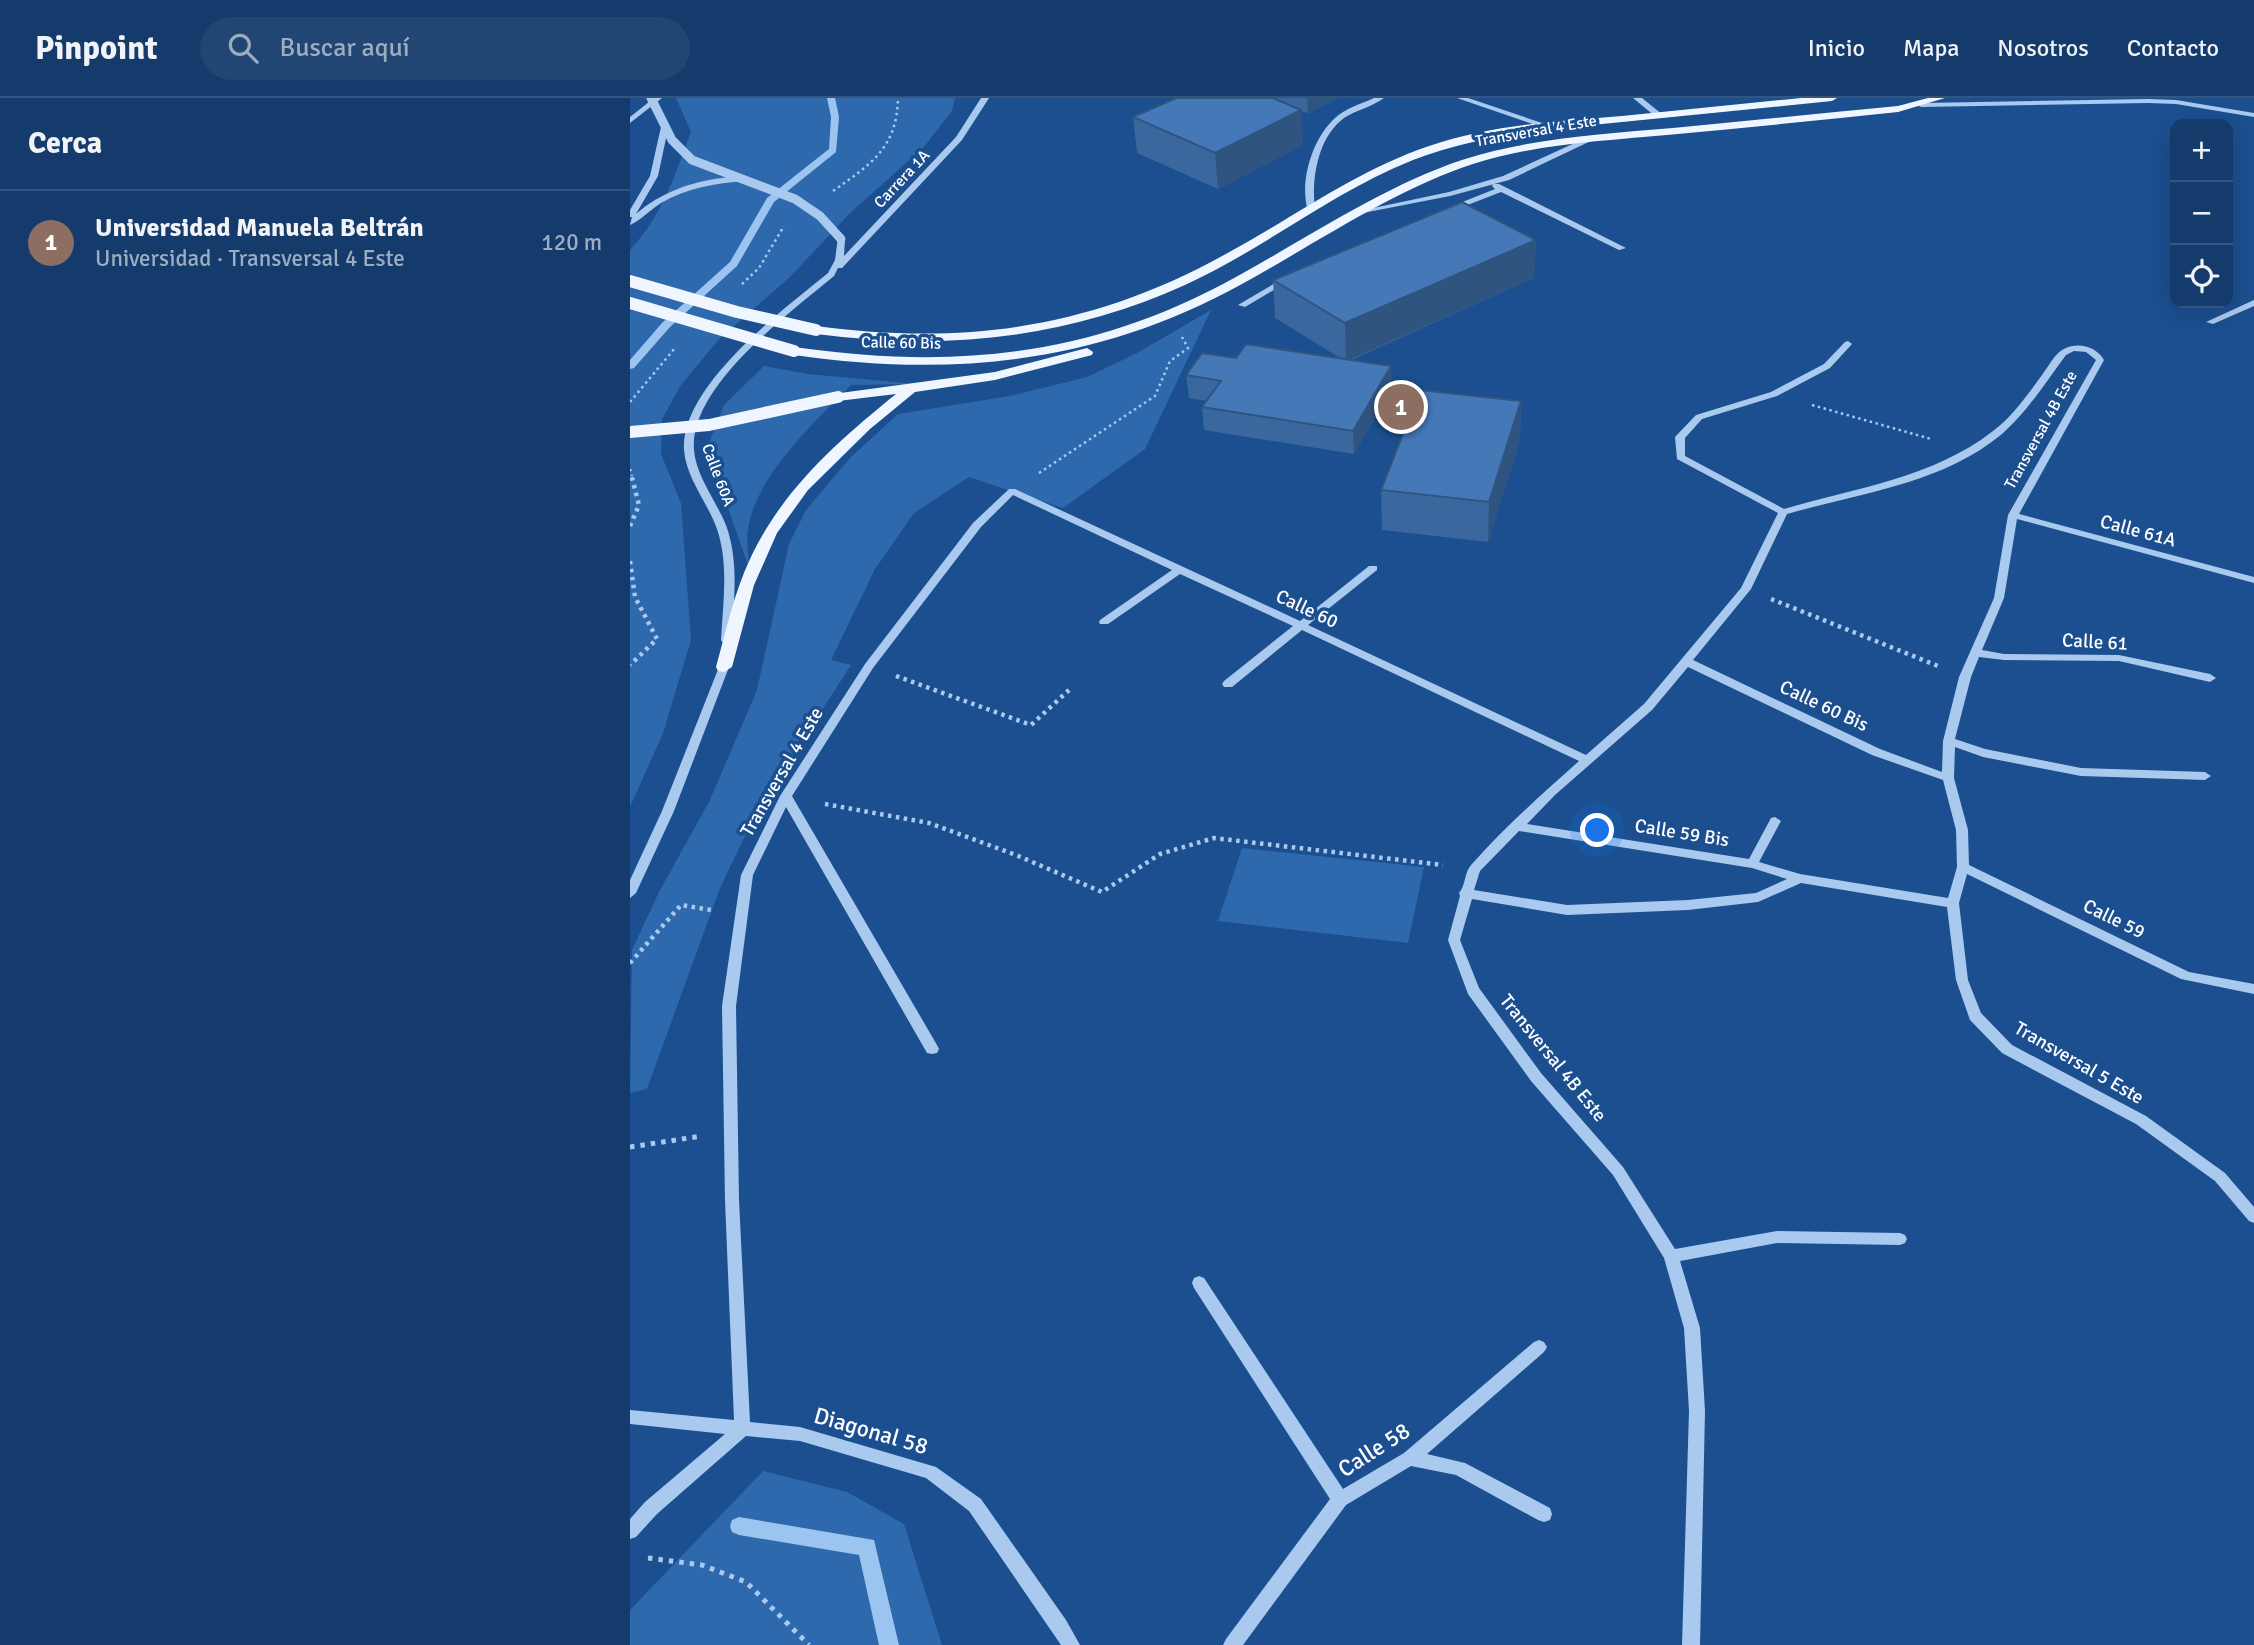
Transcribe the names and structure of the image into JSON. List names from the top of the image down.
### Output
{
  "streets": {
    "main road": ["Transversal 4 Este", "Calle 60 Bis"],
    "street": [
      "Carrera 1A",
      "Transversal 4B Este",
      "Calle 60A",
      "Calle 61A",
      "Calle 60",
      "Calle 61",
      "Calle 59 Bis",
      "Calle 59",
      "Transversal 5 Este",
      "Diagonal 58",
      "Calle 58"
    ]
  },
  "crossings": [
    ["Transversal 4 Este", "Calle 60 Bis"],
    ["Transversal 4 Este", "Calle 60"],
    ["Transversal 4 Este", "Diagonal 58"],
    ["Carrera 1A", "Calle 60A"],
    ["Calle 60 Bis", "Transversal 4B Este"],
    ["Transversal 4B Este", "Calle 61A"],
    ["Transversal 4B Este", "Calle 60"],
    ["Transversal 4B Este", "Calle 61"],
    ["Transversal 4B Este", "Calle 59 Bis"],
    ["Transversal 4B Este", "Calle 59"],
    ["Transversal 4B Este", "Transversal 5 Este"]
  ],
  "page": {
    "header": "Pinpoint",
    "search": "Buscar aquí",
    "nav": [
      "Inicio",
      "Mapa",
      "Nosotros",
      "Contacto"
    ],
    "heading": "Cerca",
    "map_buttons": ["+", "−"],
    "list": [
      {
        "mark": "1",
        "name": "Universidad Manuela Beltrán",
        "note": "Universidad · Transversal 4 Este",
        "value": "120 m"
      }
    ],
    "pins": "1"
  }
}
